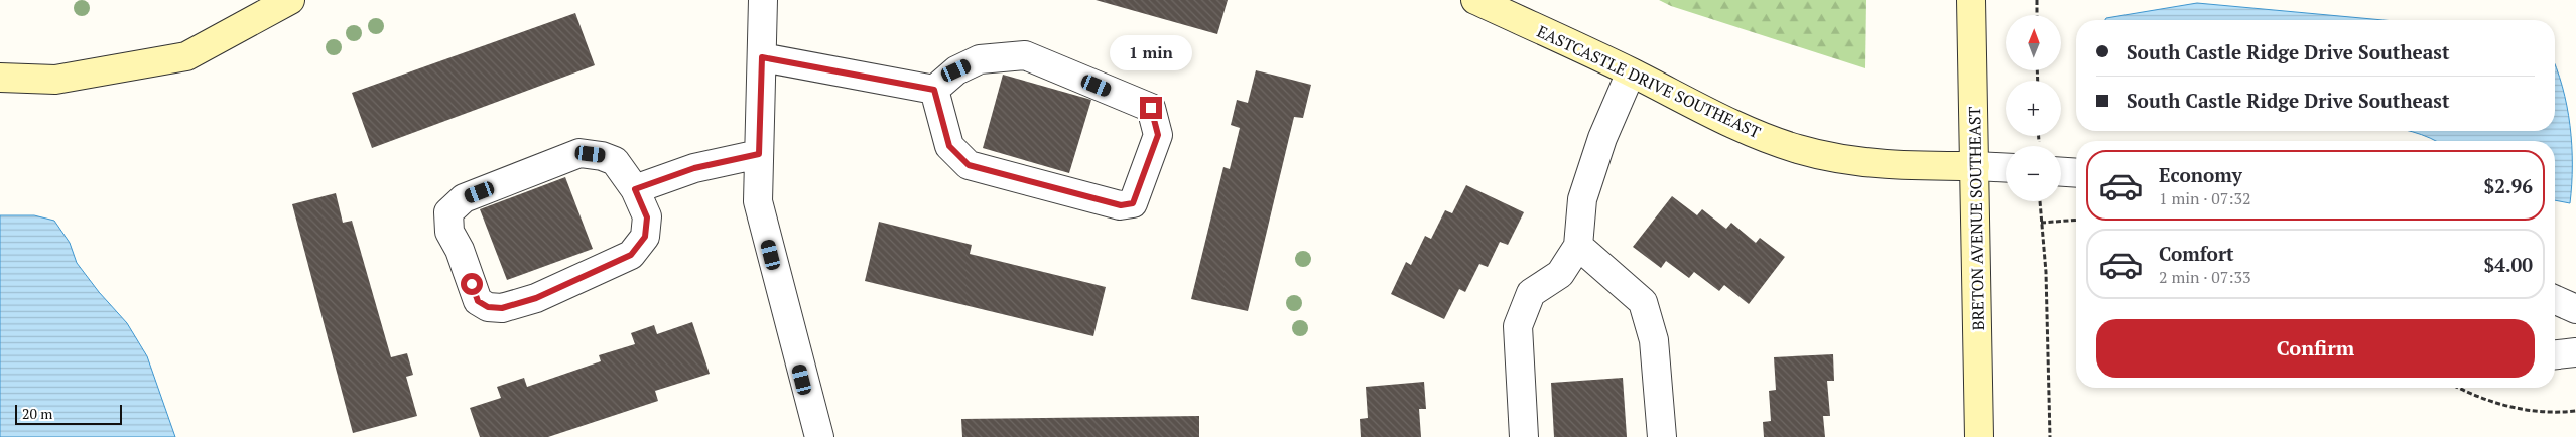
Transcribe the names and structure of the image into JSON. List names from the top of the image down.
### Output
{
  "streets": {
    "street": ["EASTCASTLE DRIVE SOUTHEAST", "BRETON AVENUE SOUTHEAST"]
  },
  "crossings": [
    ["EASTCASTLE DRIVE SOUTHEAST", "BRETON AVENUE SOUTHEAST"]
  ],
  "scale_bar": "20 m",
  "north": "top",
  "page": {
    "map_buttons": ["+", "−"],
    "banner": ["South Castle Ridge Drive Southeast", "South Castle Ridge Drive Southeast"],
    "bubble": "1 min",
    "list": [
      {
        "name": "Economy",
        "note": "1 min · 07:32",
        "value": "$2.96"
      },
      {
        "name": "Comfort",
        "note": "2 min · 07:33",
        "value": "$4.00"
      }
    ],
    "buttons": "Confirm",
    "scale": "20 m"
  }
}
